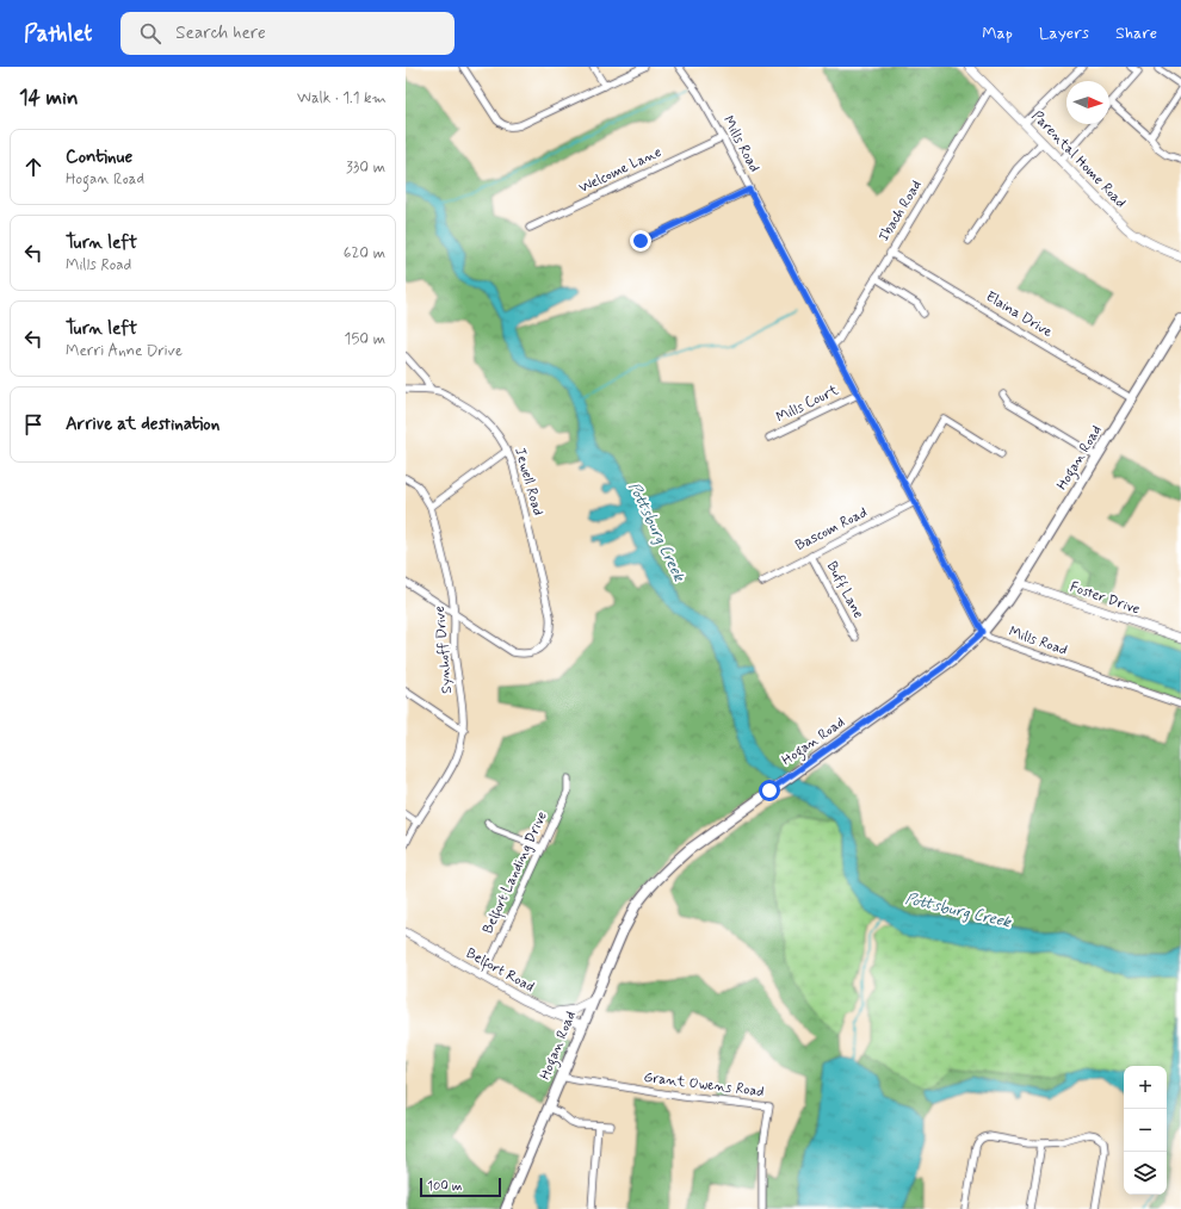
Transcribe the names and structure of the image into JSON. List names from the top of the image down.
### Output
{
  "streets": {
    "main road": ["Hogan Road"],
    "street": [
      "Mills Road",
      "Parental Home Road",
      "Welcome Lane",
      "Ibach Road",
      "Elaina Drive",
      "Mills Court",
      "Jewell Road",
      "Bascom Road",
      "Buff Lane",
      "Foster Drive",
      "Synhoff Drive",
      "Belfort Landing Drive",
      "Belfort Road",
      "Grant Owens Road"
    ]
  },
  "crossings": [
    ["Mills Road", "Welcome Lane"],
    ["Mills Road", "Ibach Road"],
    ["Mills Road", "Mills Court"],
    ["Mills Road", "Hogan Road"],
    ["Mills Road", "Bascom Road"],
    ["Parental Home Road", "Ibach Road"],
    ["Ibach Road", "Elaina Drive"],
    ["Elaina Drive", "Hogan Road"],
    ["Hogan Road", "Foster Drive"],
    ["Hogan Road", "Belfort Road"],
    ["Hogan Road", "Grant Owens Road"],
    ["Jewell Road", "Synhoff Drive"],
    ["Bascom Road", "Buff Lane"],
    ["Belfort Landing Drive", "Belfort Road"]
  ],
  "water": ["Pottsburg Creek"],
  "scale_bar": "100 m",
  "north": "right",
  "page": {
    "header": "Pathlet",
    "search": "Search here",
    "nav": ["Map", "Layers", "Share"],
    "heading": ["14 min", "Walk · 1.1 km"],
    "list": [
      ["Continue", "Hogan Road", "330 m"],
      ["Turn left", "Mills Road", "620 m"],
      ["Turn left", "Merri Anne Drive", "150 m"],
      "Arrive at destination"
    ],
    "map_buttons": ["+", "−"],
    "scale": "100 m"
  }
}
